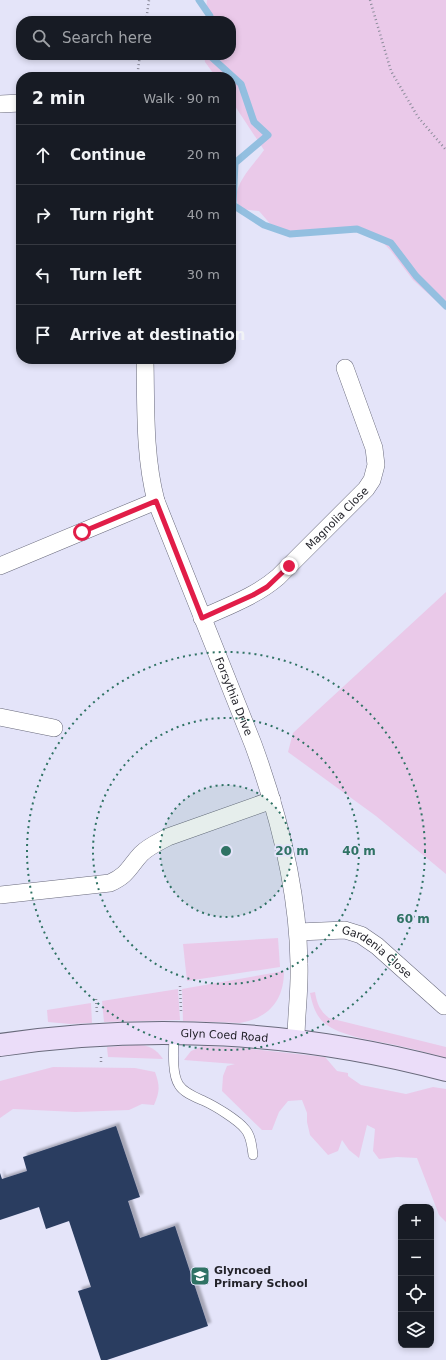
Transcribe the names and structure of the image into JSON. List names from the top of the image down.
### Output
{
  "streets": {
    "street": [
      "Magnolia Close",
      "Forsythia Drive",
      "Gardenia Close",
      "Glyn Coed Road"
    ]
  },
  "crossings": [
    ["Magnolia Close", "Forsythia Drive"],
    ["Forsythia Drive", "Gardenia Close"],
    ["Forsythia Drive", "Glyn Coed Road"]
  ],
  "places": {
    "school or university": ["Glyncoed Primary School"]
  },
  "page": {
    "search": "Search here",
    "heading": ["2 min", "Walk · 90 m"],
    "list": [
      ["Continue", "20 m"],
      ["Turn right", "40 m"],
      ["Turn left", "30 m"],
      "Arrive at destination"
    ],
    "map_buttons": ["+", "−"]
  },
  "rings": ["20 m", "40 m", "60 m"]
}
